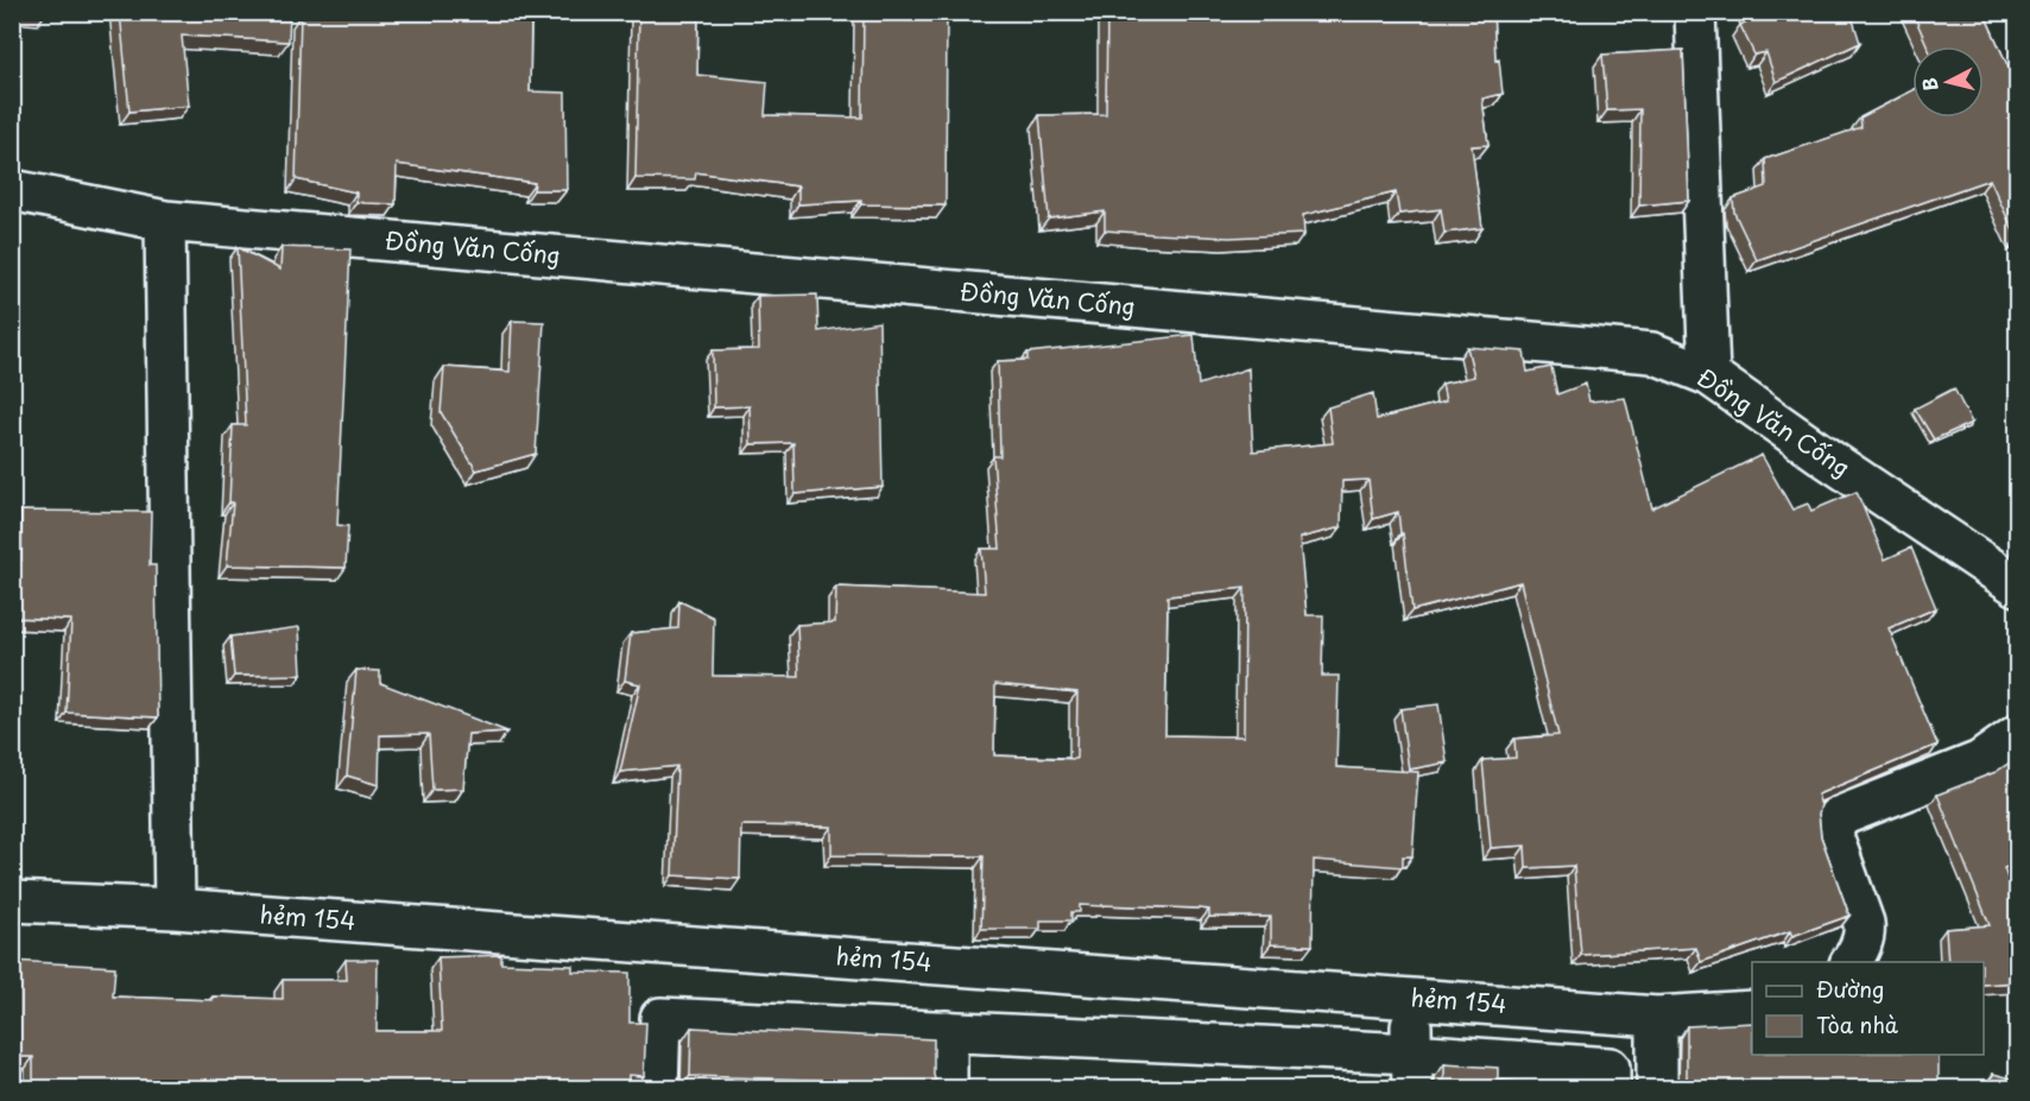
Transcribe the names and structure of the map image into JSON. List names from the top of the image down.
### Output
{
  "streets": {
    "street": ["Đồng Văn Cống", "hẻm 154"]
  },
  "legend": ["Đường", "Tòa nhà"],
  "north": "left"
}
